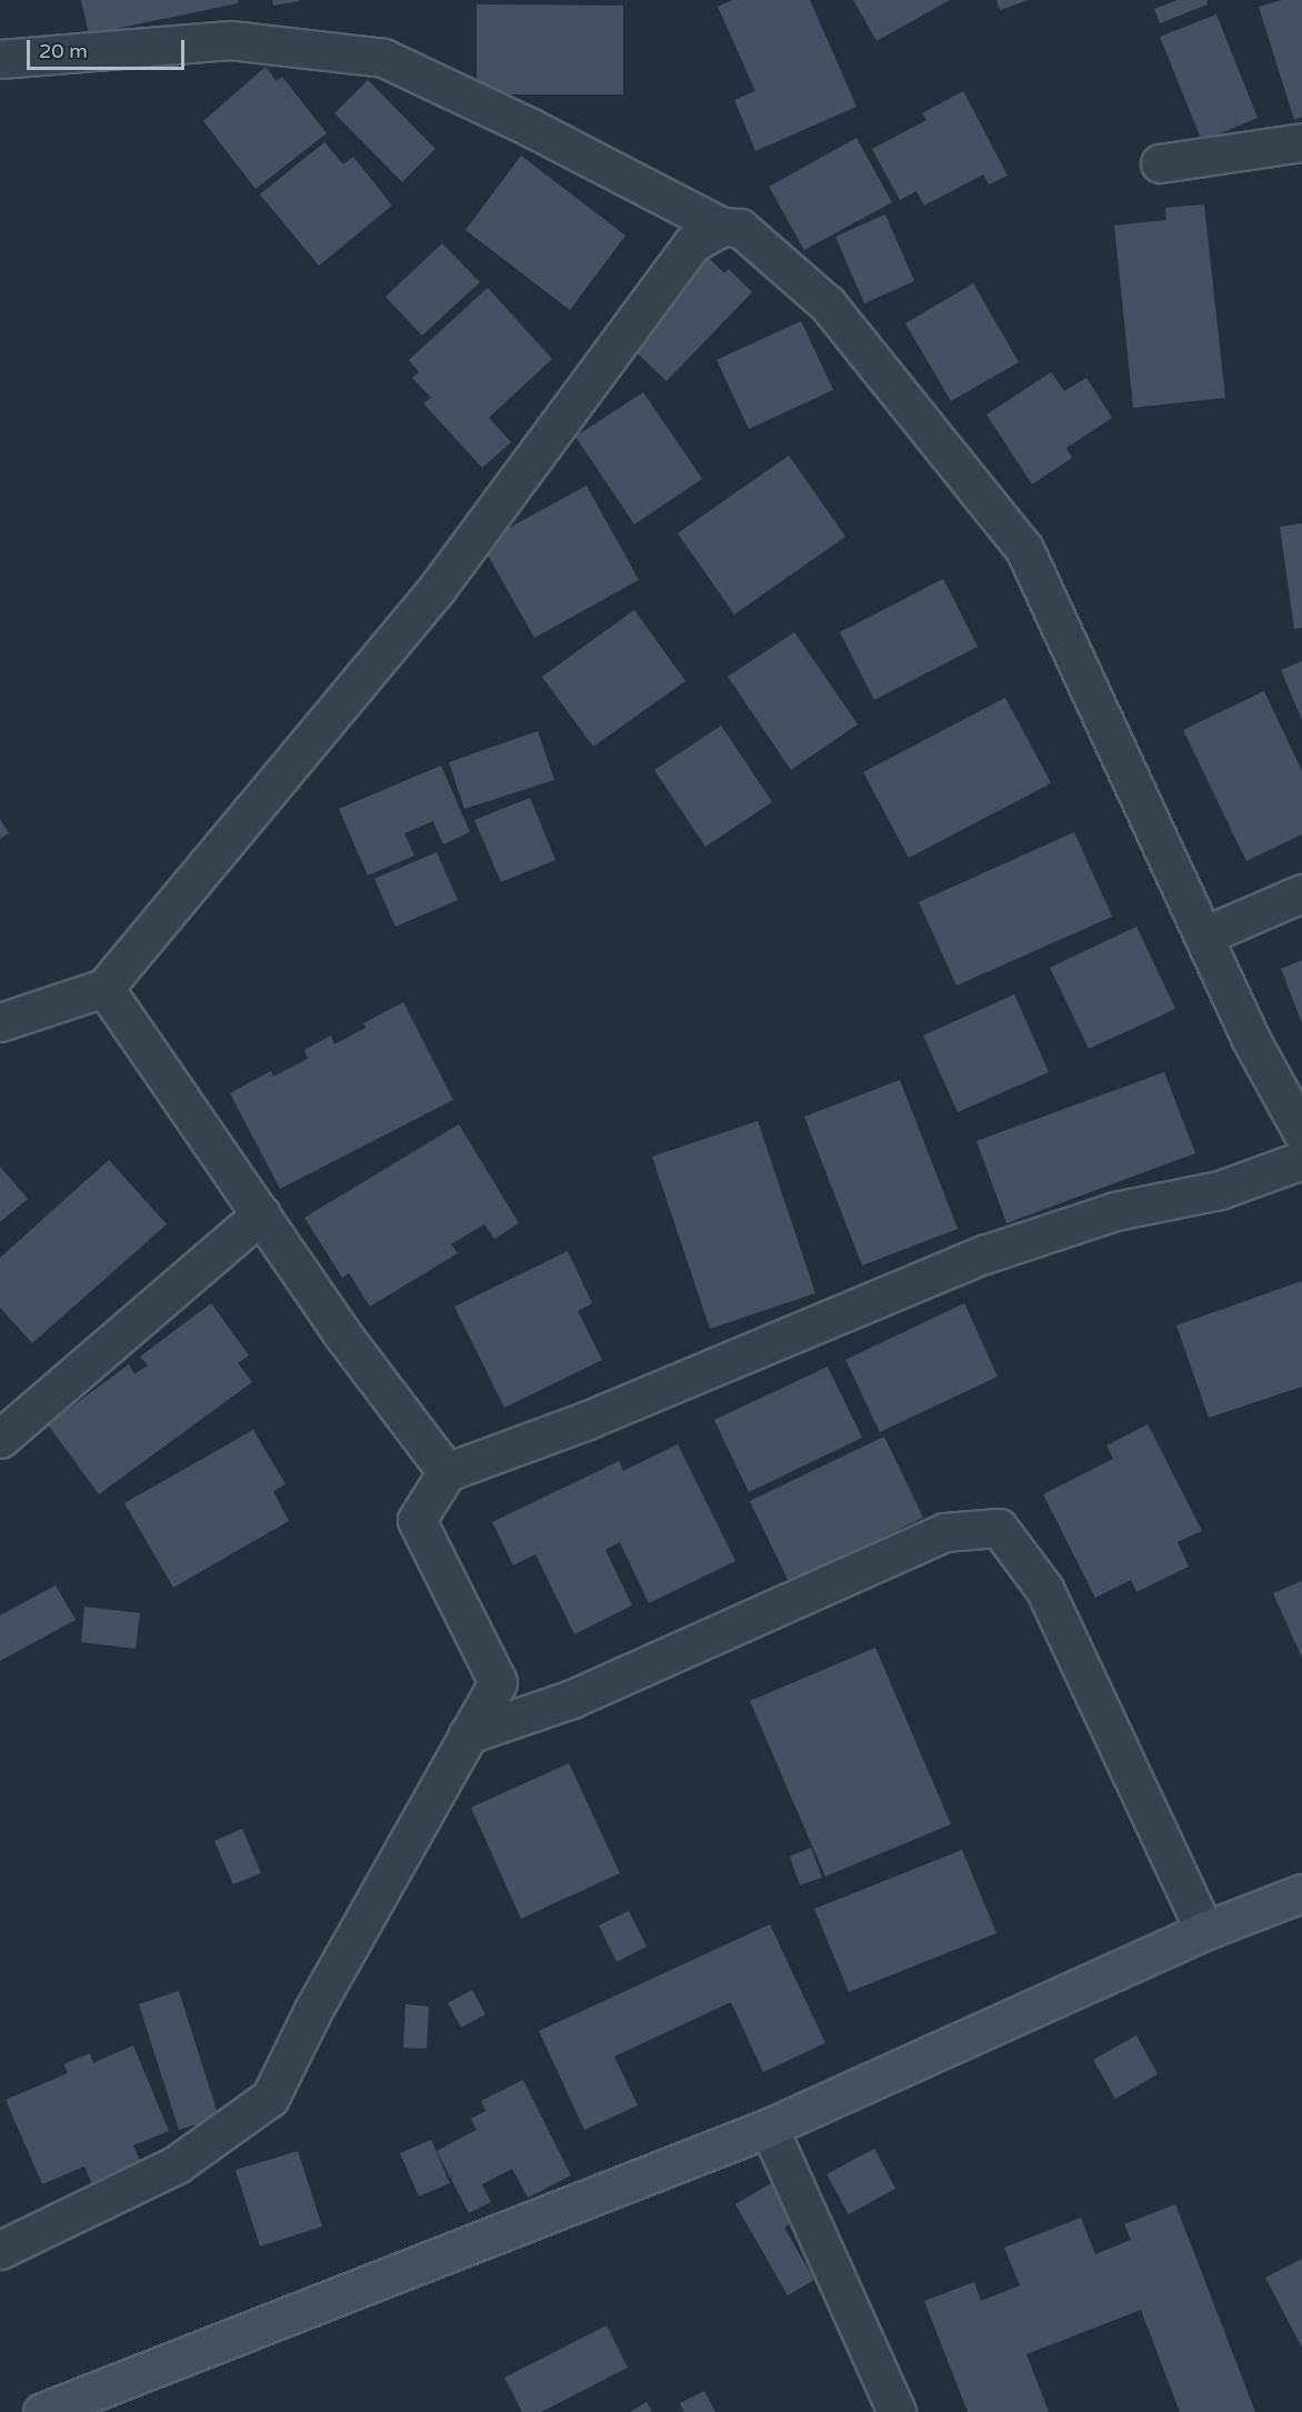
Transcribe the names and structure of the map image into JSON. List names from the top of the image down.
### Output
{
  "scale_bar": "20 m"
}
